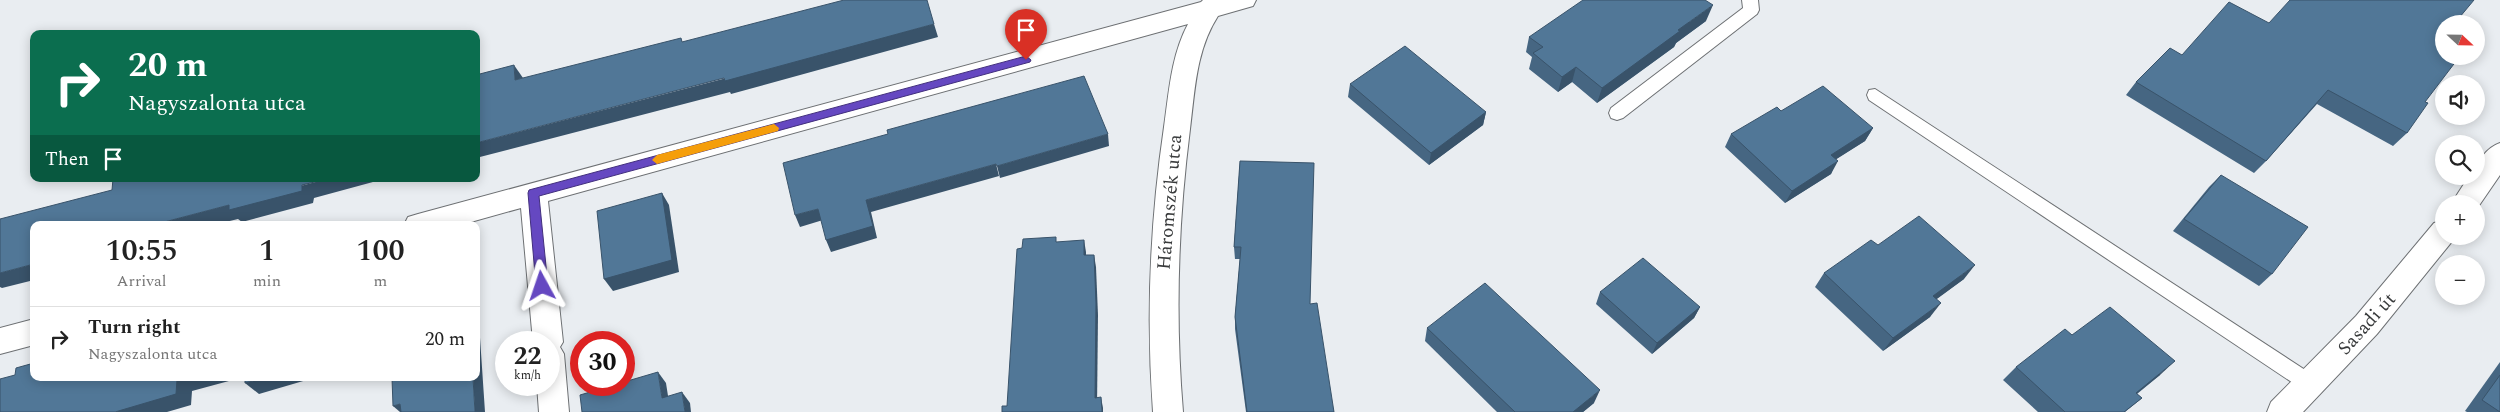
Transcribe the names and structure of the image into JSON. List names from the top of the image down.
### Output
{
  "streets": {
    "street": ["Háromszék utca", "Sasadi út"]
  },
  "north": "right",
  "page": {
    "map_buttons": ["+", "−"],
    "turn": ["20 m", "Nagyszalonta utca"],
    "then": "Then",
    "eta": [
      "10:55",
      "Arrival",
      "1",
      "min",
      "100",
      "m"
    ],
    "list": [
      {
        "name": "Turn right",
        "note": "Nagyszalonta utca",
        "value": "20 m"
      }
    ],
    "speed": "22 km/h",
    "limit": "30"
  }
}
